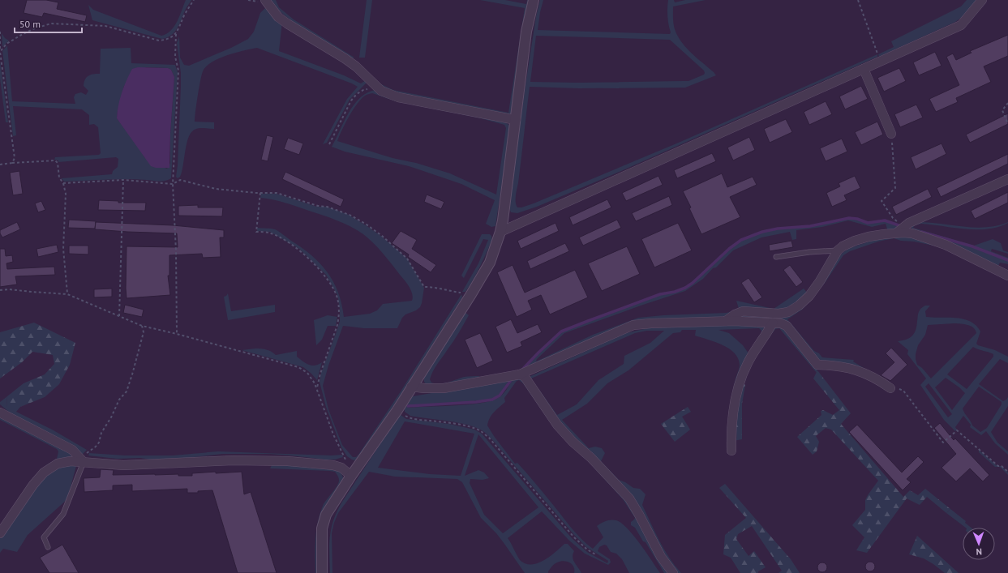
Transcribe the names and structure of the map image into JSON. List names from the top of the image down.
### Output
{
  "scale_bar": "50 m",
  "north": "bottom"
}
